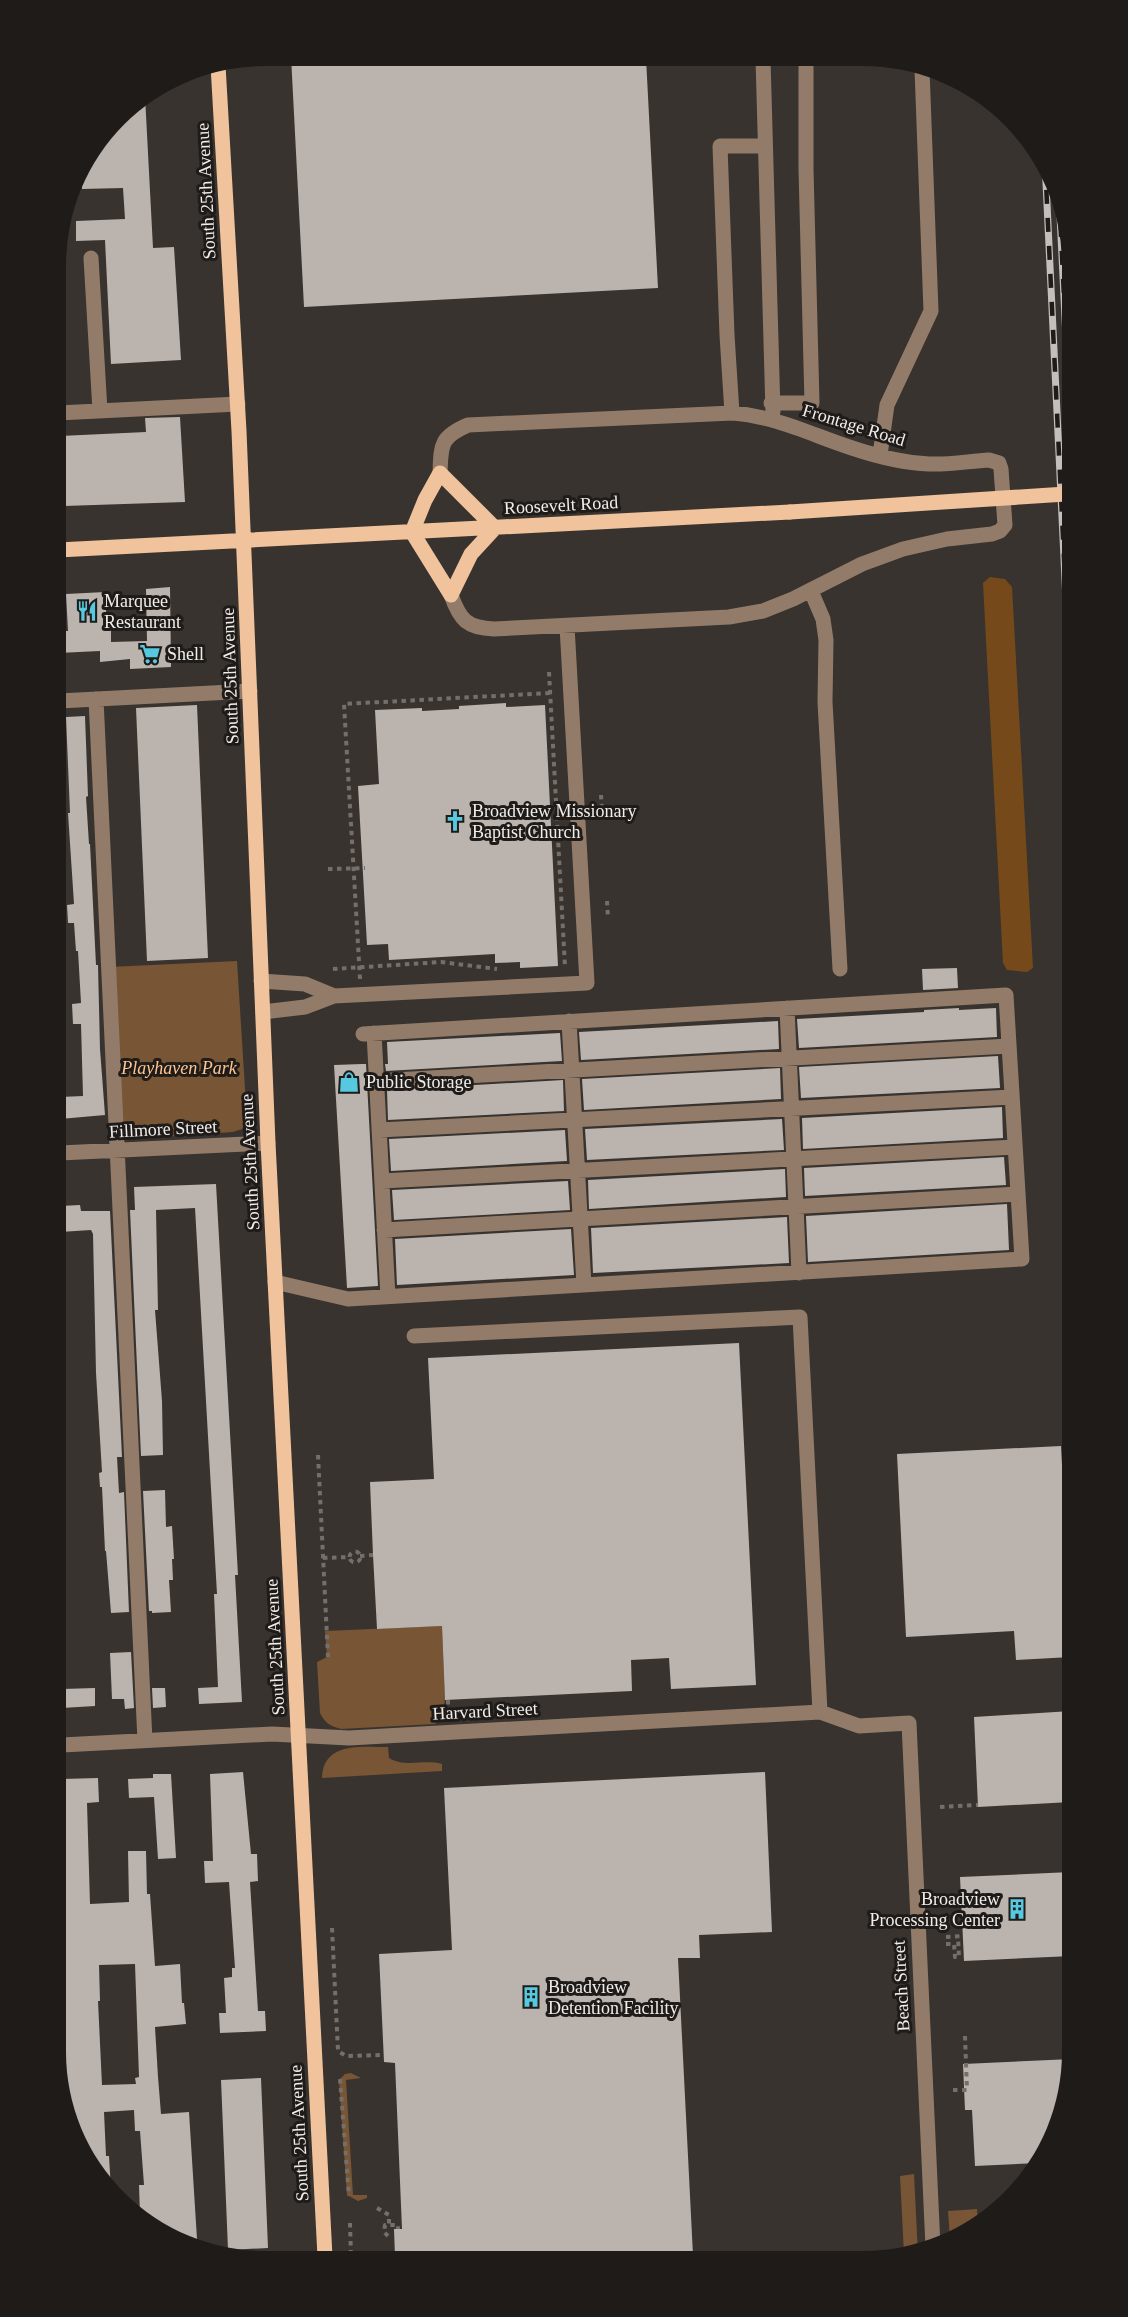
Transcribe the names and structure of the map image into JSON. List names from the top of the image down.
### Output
{
  "streets": {
    "main road": ["South 25th Avenue", "Roosevelt Road"],
    "street": [
      "Frontage Road",
      "Fillmore Street",
      "Harvard Street",
      "Beach Street"
    ]
  },
  "crossings": [
    ["South 25th Avenue", "Roosevelt Road"],
    ["South 25th Avenue", "Fillmore Street"],
    ["South 25th Avenue", "Harvard Street"],
    ["Harvard Street", "Beach Street"]
  ],
  "parks": ["Playhaven Park"],
  "places": {
    "restaurant": ["Marquee Restaurant"],
    "supermarket": ["Shell"],
    "church": ["Broadview Missionary Baptist Church"],
    "shop": ["Public Storage"],
    "building": ["Broadview Processing Center", "Broadview Detention Facility"]
  }
}
